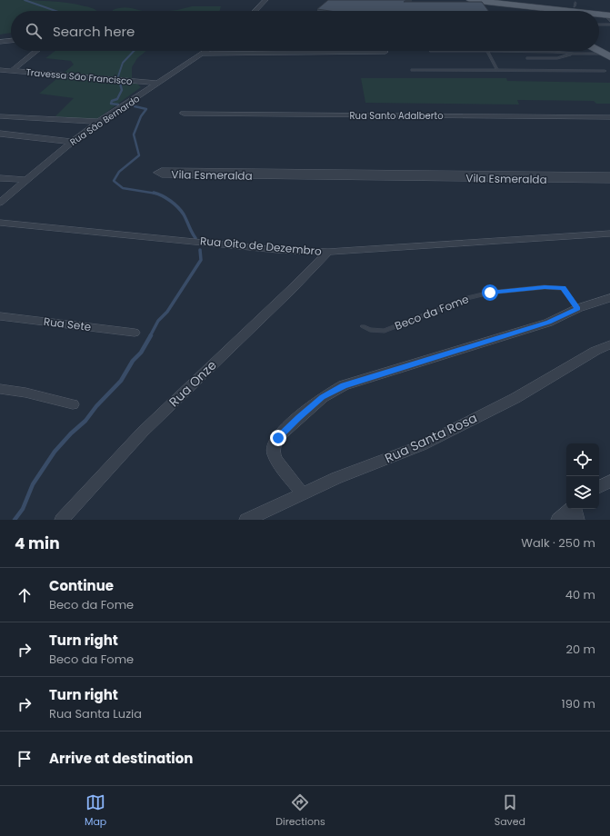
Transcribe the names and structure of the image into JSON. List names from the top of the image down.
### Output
{
  "streets": {
    "street": [
      "Travessa São Francisco",
      "Rua Santo Adalberto",
      "Rua São Bernardo",
      "Vila Esmeralda",
      "Rua Oito de Dezembro",
      "Rua Sete",
      "Rua Onze",
      "Rua Santa Rosa"
    ],
    "lane": ["Beco da Fome"]
  },
  "crossings": [
    ["Travessa São Francisco", "Rua São Bernardo"],
    ["Rua Oito de Dezembro", "Rua Onze"]
  ],
  "page": {
    "search": "Search here",
    "heading": ["4 min", "Walk · 250 m"],
    "list": [
      ["Continue", "Beco da Fome", "40 m"],
      ["Turn right", "Beco da Fome", "20 m"],
      ["Turn right", "Rua Santa Luzia", "190 m"],
      "Arrive at destination"
    ],
    "nav": ["Map", "Directions", "Saved"]
  }
}
